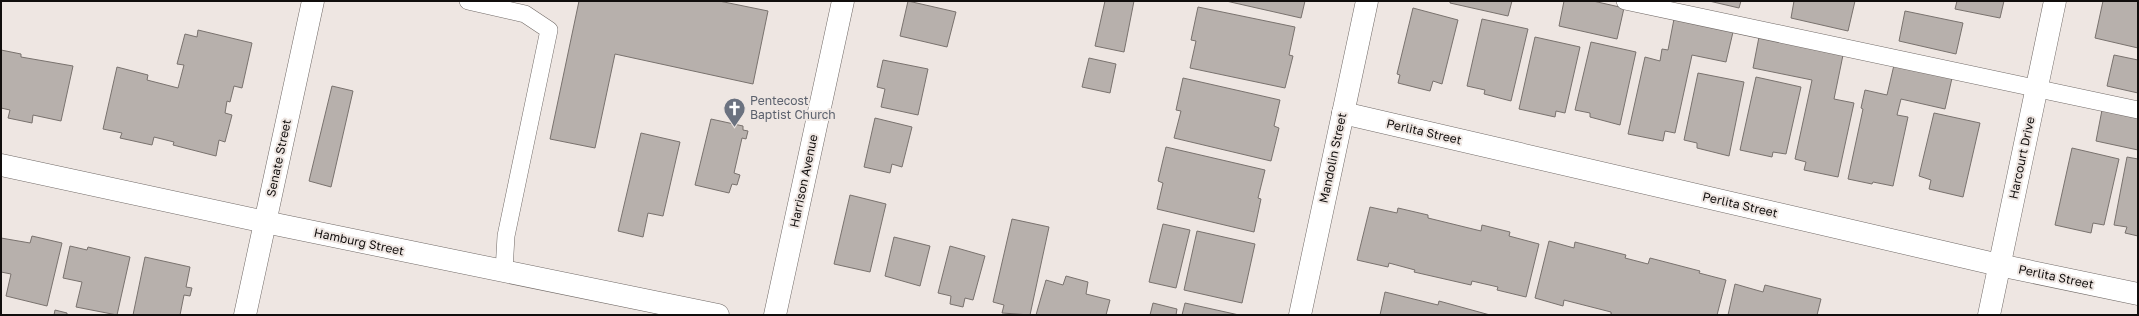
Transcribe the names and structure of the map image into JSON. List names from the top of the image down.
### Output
{
  "streets": {
    "street": [
      "Perlita Street",
      "Senate Street",
      "Mandolin Street",
      "Harcourt Drive",
      "Harrison Avenue",
      "Hamburg Street"
    ]
  },
  "crossings": [
    ["Perlita Street", "Mandolin Street"],
    ["Perlita Street", "Harcourt Drive"],
    ["Senate Street", "Hamburg Street"]
  ],
  "places": {
    "church": ["Pentecost Baptist Church"]
  }
}
